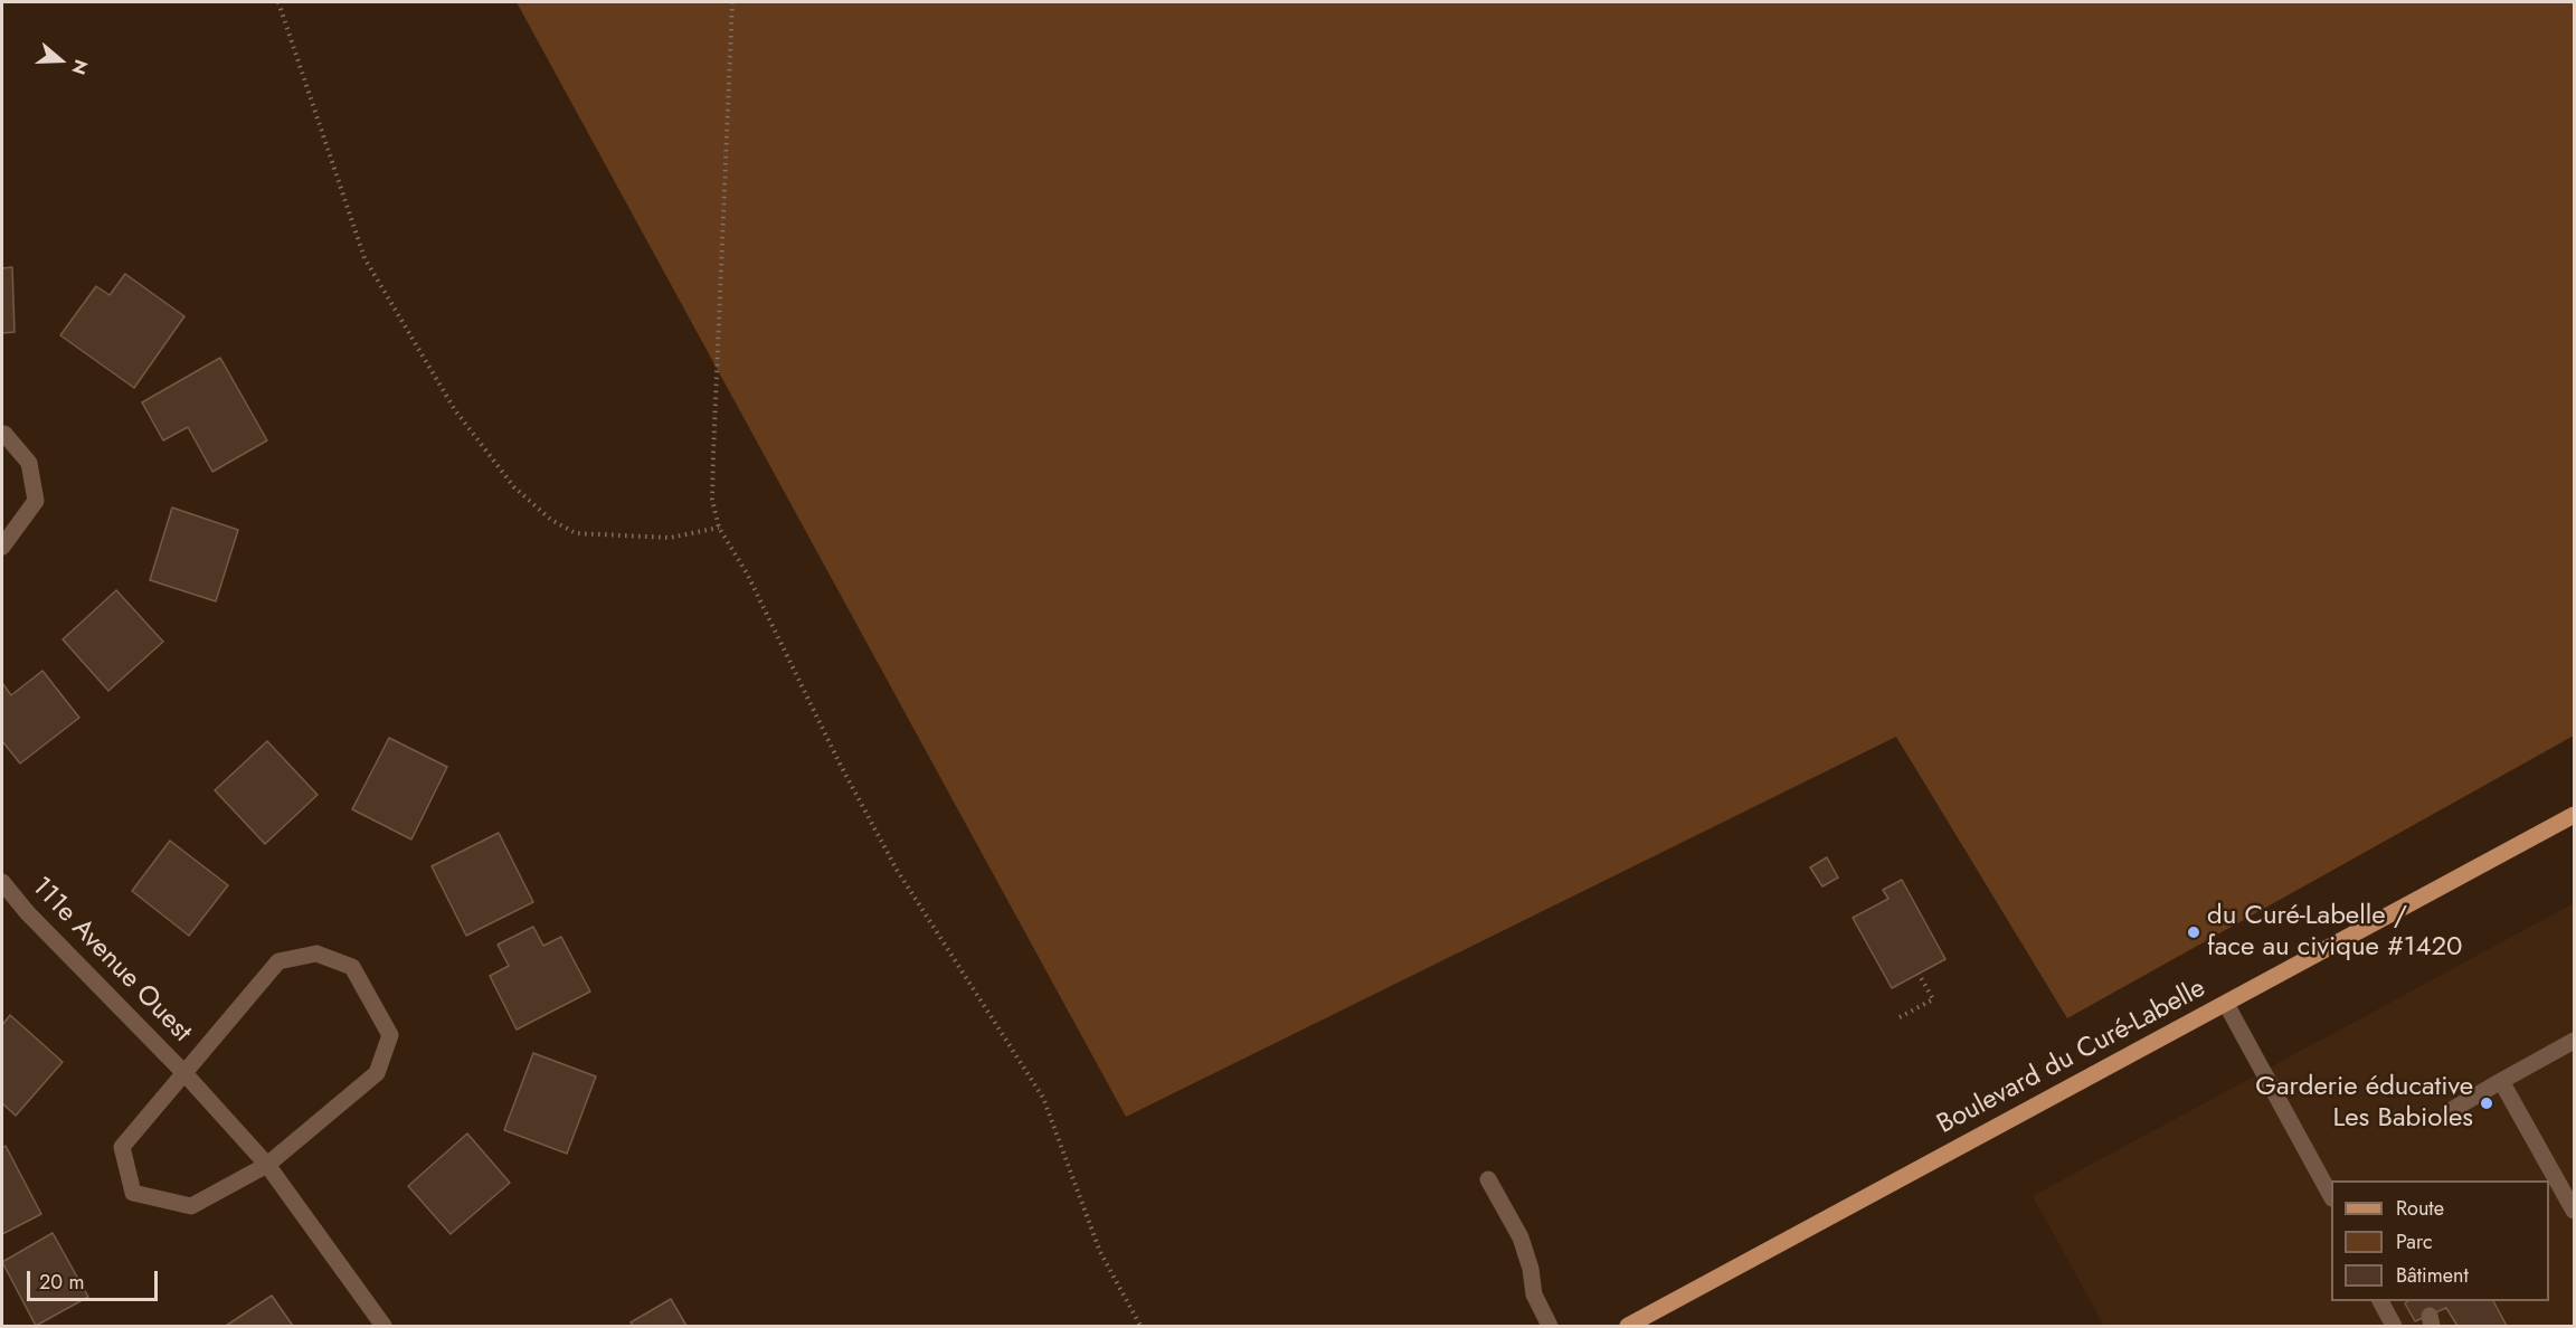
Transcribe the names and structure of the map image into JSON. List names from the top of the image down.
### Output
{
  "streets": {
    "main road": ["Boulevard du Curé-Labelle"],
    "street": ["111e Avenue Ouest"]
  },
  "places": ["du Curé-Labelle / face au civique #1420", "Garderie éducative Les Babioles"],
  "legend": ["Route", "Parc", "Bâtiment"],
  "scale_bar": "20 m",
  "north": "right"
}
